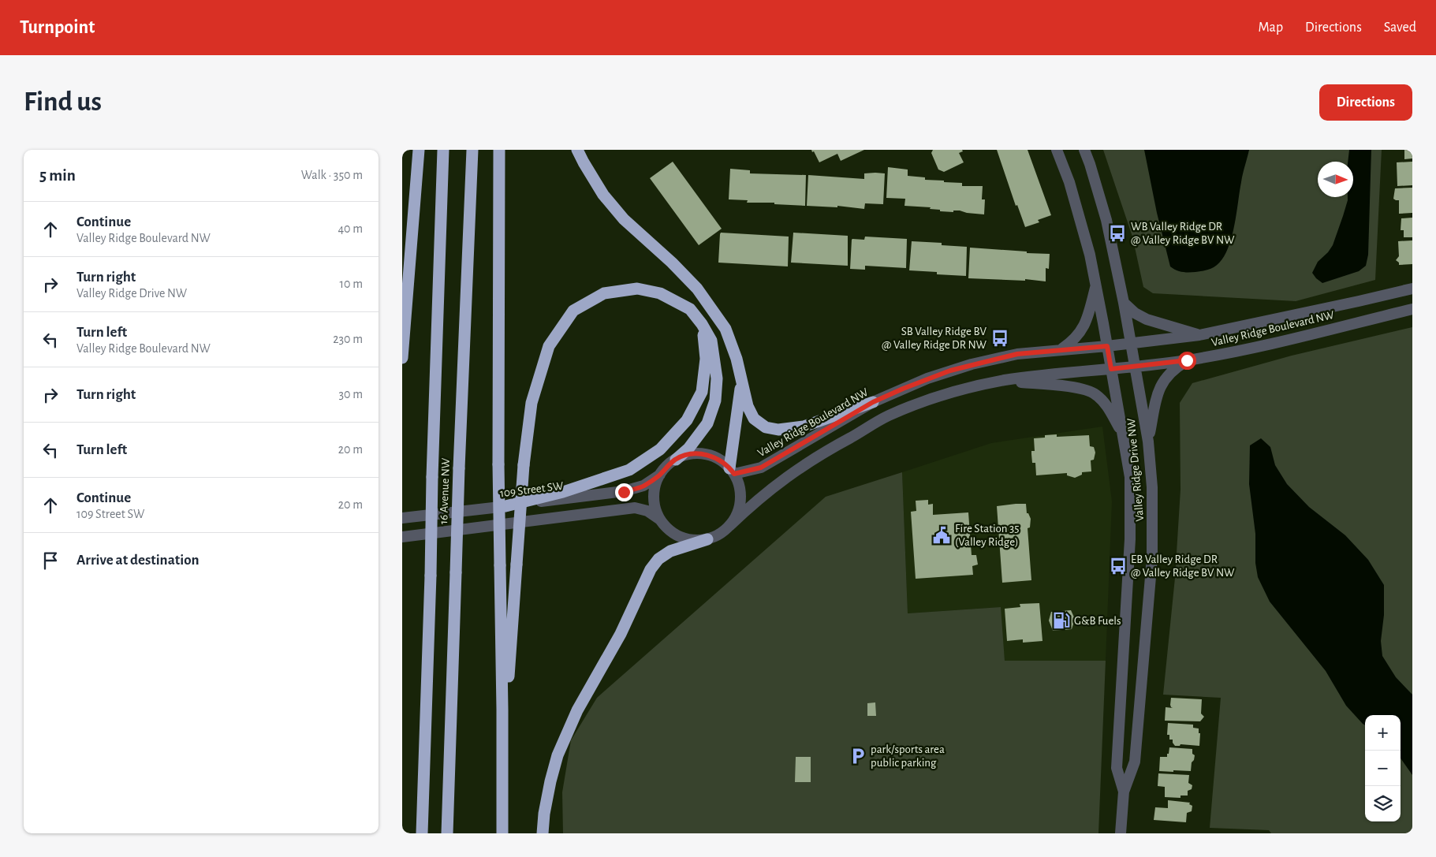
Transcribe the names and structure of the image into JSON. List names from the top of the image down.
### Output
{
  "streets": {
    "highway": ["16 Avenue NW"],
    "street": ["Valley Ridge Boulevard NW", "Valley Ridge Drive NW", "109 Street SW"]
  },
  "crossings": [
    ["Valley Ridge Boulevard NW", "Valley Ridge Drive NW"],
    ["Valley Ridge Boulevard NW", "109 Street SW"]
  ],
  "places": {
    "bus stop": ["WB Valley Ridge DR @ Valley Ridge BV NW", "SB Valley Ridge BV @ Valley Ridge DR NW", "EB Valley Ridge DR @ Valley Ridge BV NW"],
    "public building": ["Fire Station 35 (Valley Ridge)"],
    "fuel station": ["G&B Fuels"],
    "parking": ["park/sports area public parking"]
  },
  "north": "right",
  "page": {
    "header": "Turnpoint",
    "nav": ["Map", "Directions", "Saved"],
    "buttons": "Directions",
    "title": "Find us",
    "heading": ["5 min", "Walk · 350 m"],
    "list": [
      ["Continue", "Valley Ridge Boulevard NW", "40 m"],
      ["Turn right", "Valley Ridge Drive NW", "10 m"],
      ["Turn left", "Valley Ridge Boulevard NW", "230 m"],
      ["Turn right", "30 m"],
      ["Turn left", "20 m"],
      ["Continue", "109 Street SW", "20 m"],
      "Arrive at destination"
    ],
    "map_buttons": ["+", "−"]
  }
}
